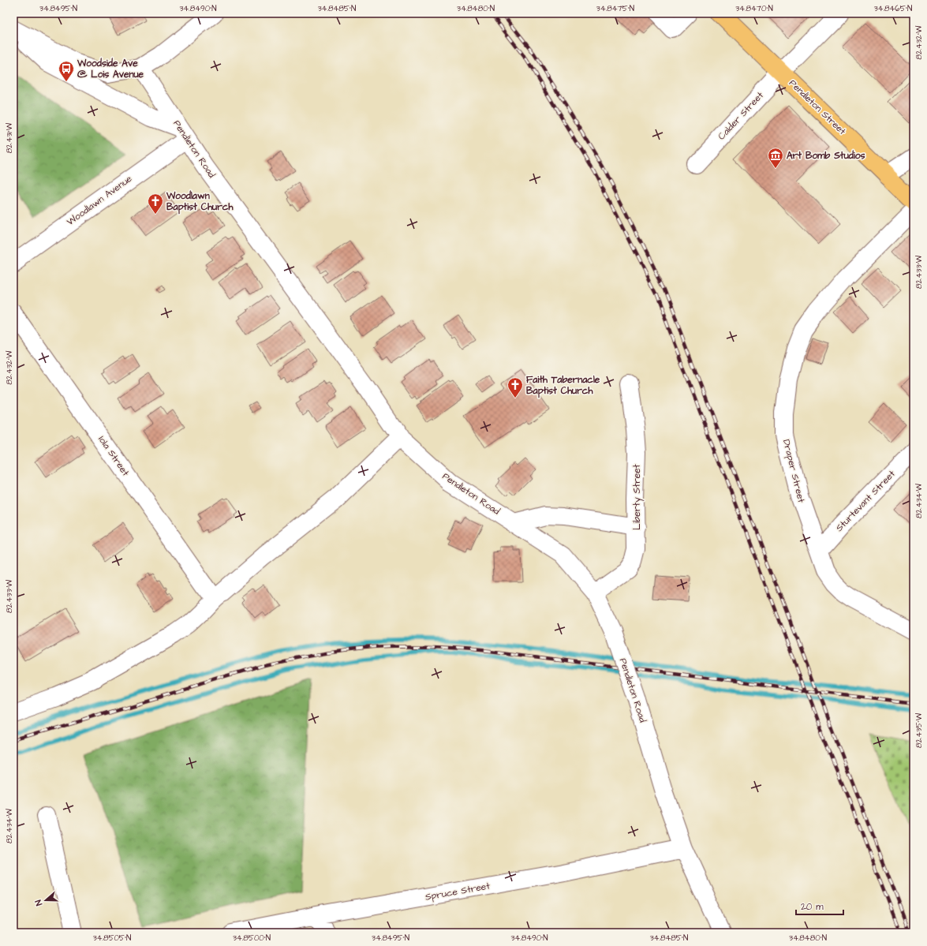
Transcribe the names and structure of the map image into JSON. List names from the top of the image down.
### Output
{
  "streets": {
    "main road": ["Pendleton Street"],
    "street": [
      "Calder Street",
      "Pendleton Road",
      "Woodlawn Avenue",
      "Iola Street",
      "Draper Street",
      "Liberty Street",
      "Sturtevant Street",
      "Spruce Street"
    ]
  },
  "crossings": [
    ["Pendleton Street", "Calder Street"],
    ["Pendleton Road", "Woodlawn Avenue"],
    ["Pendleton Road", "Liberty Street"],
    ["Pendleton Road", "Spruce Street"],
    ["Draper Street", "Sturtevant Street"]
  ],
  "places": {
    "bus stop": ["Woodside Ave @ Lois Avenue"],
    "museum": ["Art Bomb Studios"],
    "church": ["Woodlawn Baptist Church", "Faith Tabernacle Baptist Church"]
  },
  "scale_bar": "20 m",
  "north": "left",
  "coordinates": [
    "34.8495°N",
    "34.8490°N",
    "34.8485°N",
    "34.8480°N",
    "34.8475°N",
    "34.8470°N",
    "34.8465°N",
    "82.432°W",
    "82.431°W",
    "82.433°W",
    "82.434°W",
    "82.435°W",
    "34.8505°N",
    "34.8500°N"
  ]
}
